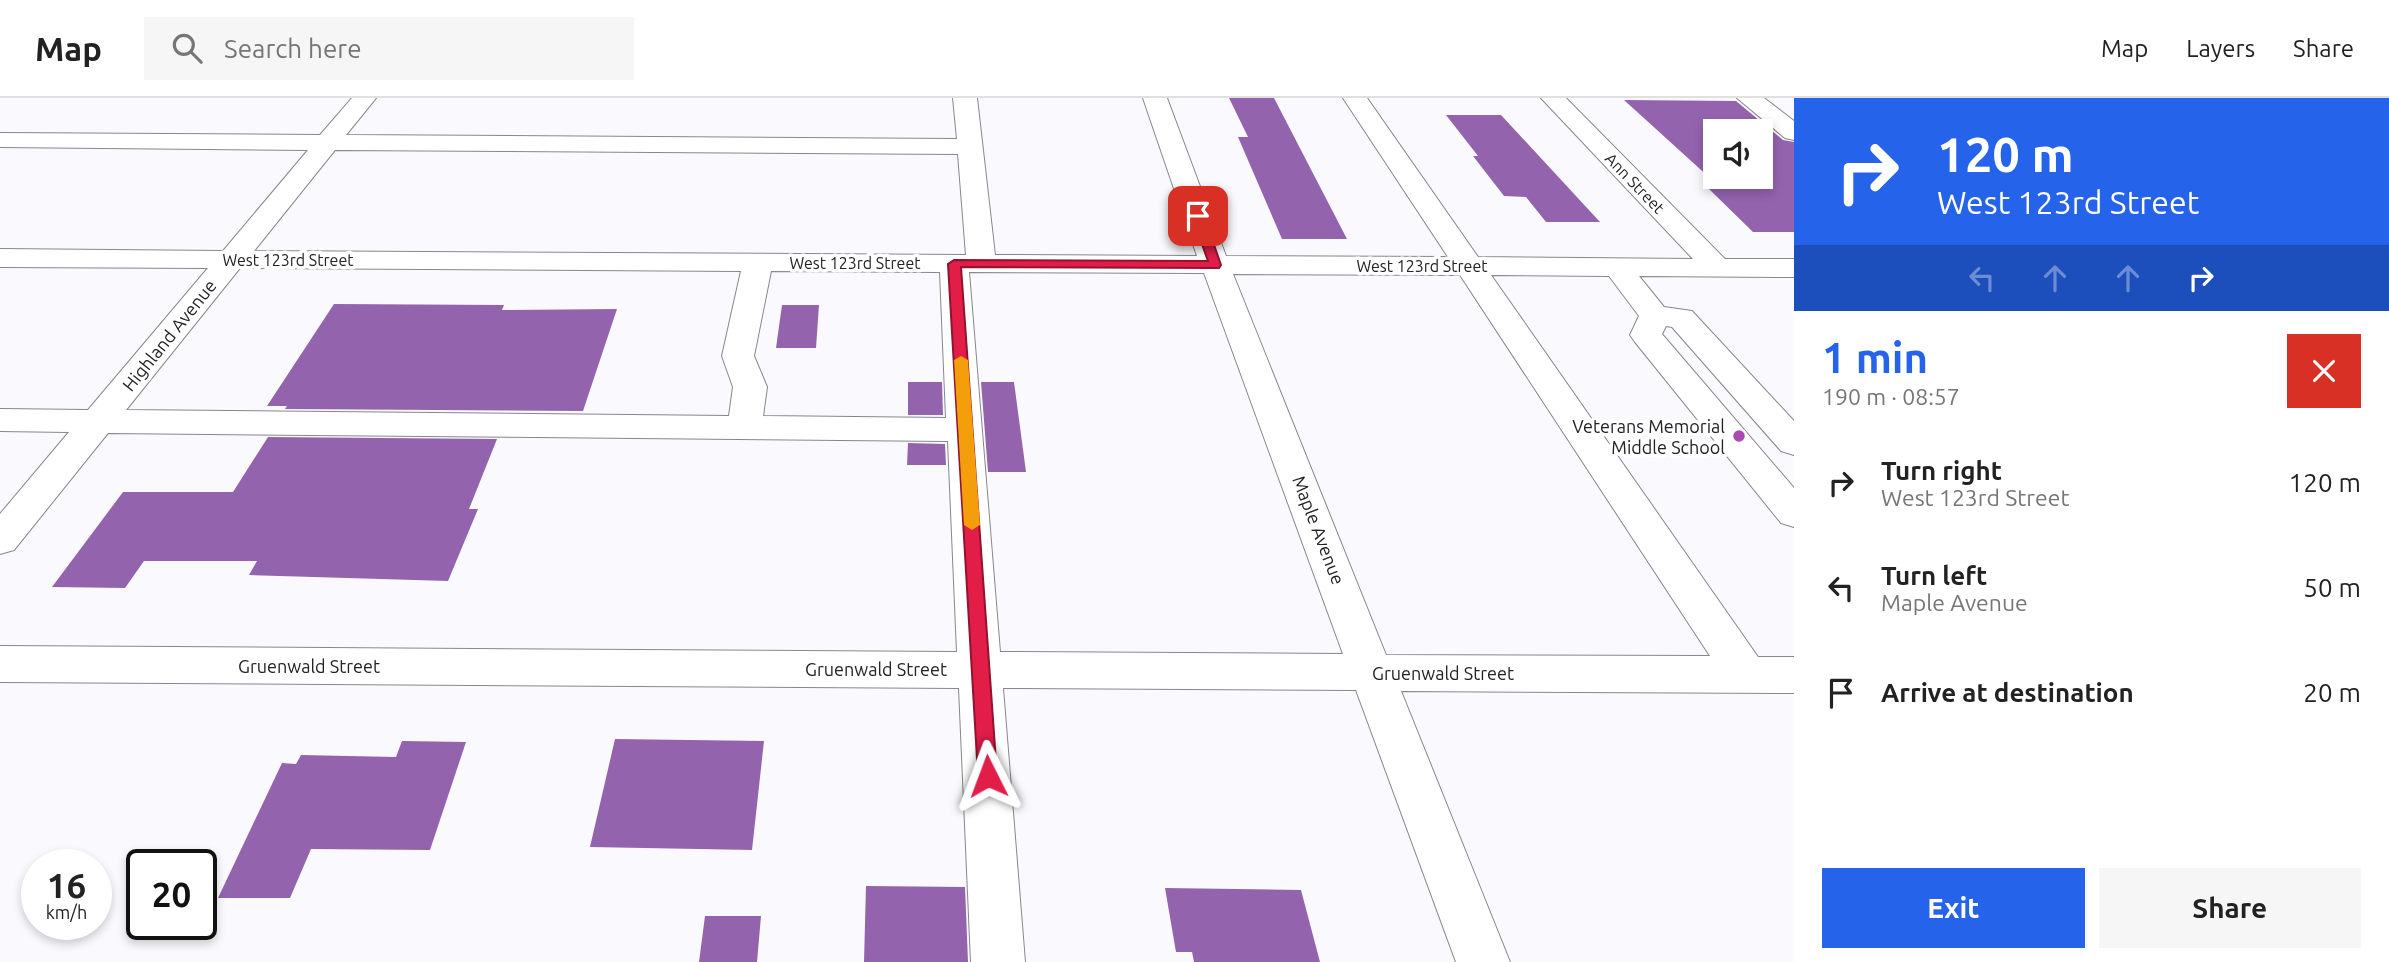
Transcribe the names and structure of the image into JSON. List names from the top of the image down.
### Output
{
  "streets": {
    "street": [
      "Ann Street",
      "West 123rd Street",
      "Highland Avenue",
      "Maple Avenue",
      "Gruenwald Street"
    ]
  },
  "crossings": [
    ["Ann Street", "West 123rd Street"],
    ["West 123rd Street", "Highland Avenue"],
    ["West 123rd Street", "Maple Avenue"],
    ["Maple Avenue", "Gruenwald Street"]
  ],
  "places": ["Veterans Memorial Middle School"],
  "page": {
    "header": "Map",
    "search": "Search here",
    "nav": ["Map", "Layers", "Share"],
    "turn": ["120 m", "West 123rd Street"],
    "heading": ["1 min", "190 m · 08:57"],
    "list": [
      {
        "name": "Turn right",
        "note": "West 123rd Street",
        "value": "120 m"
      },
      {
        "name": "Turn left",
        "note": "Maple Avenue",
        "value": "50 m"
      },
      {
        "name": "Arrive at destination",
        "value": "20 m"
      }
    ],
    "speed": "16 km/h",
    "limit": "20",
    "buttons": ["Exit", "Share"]
  }
}
